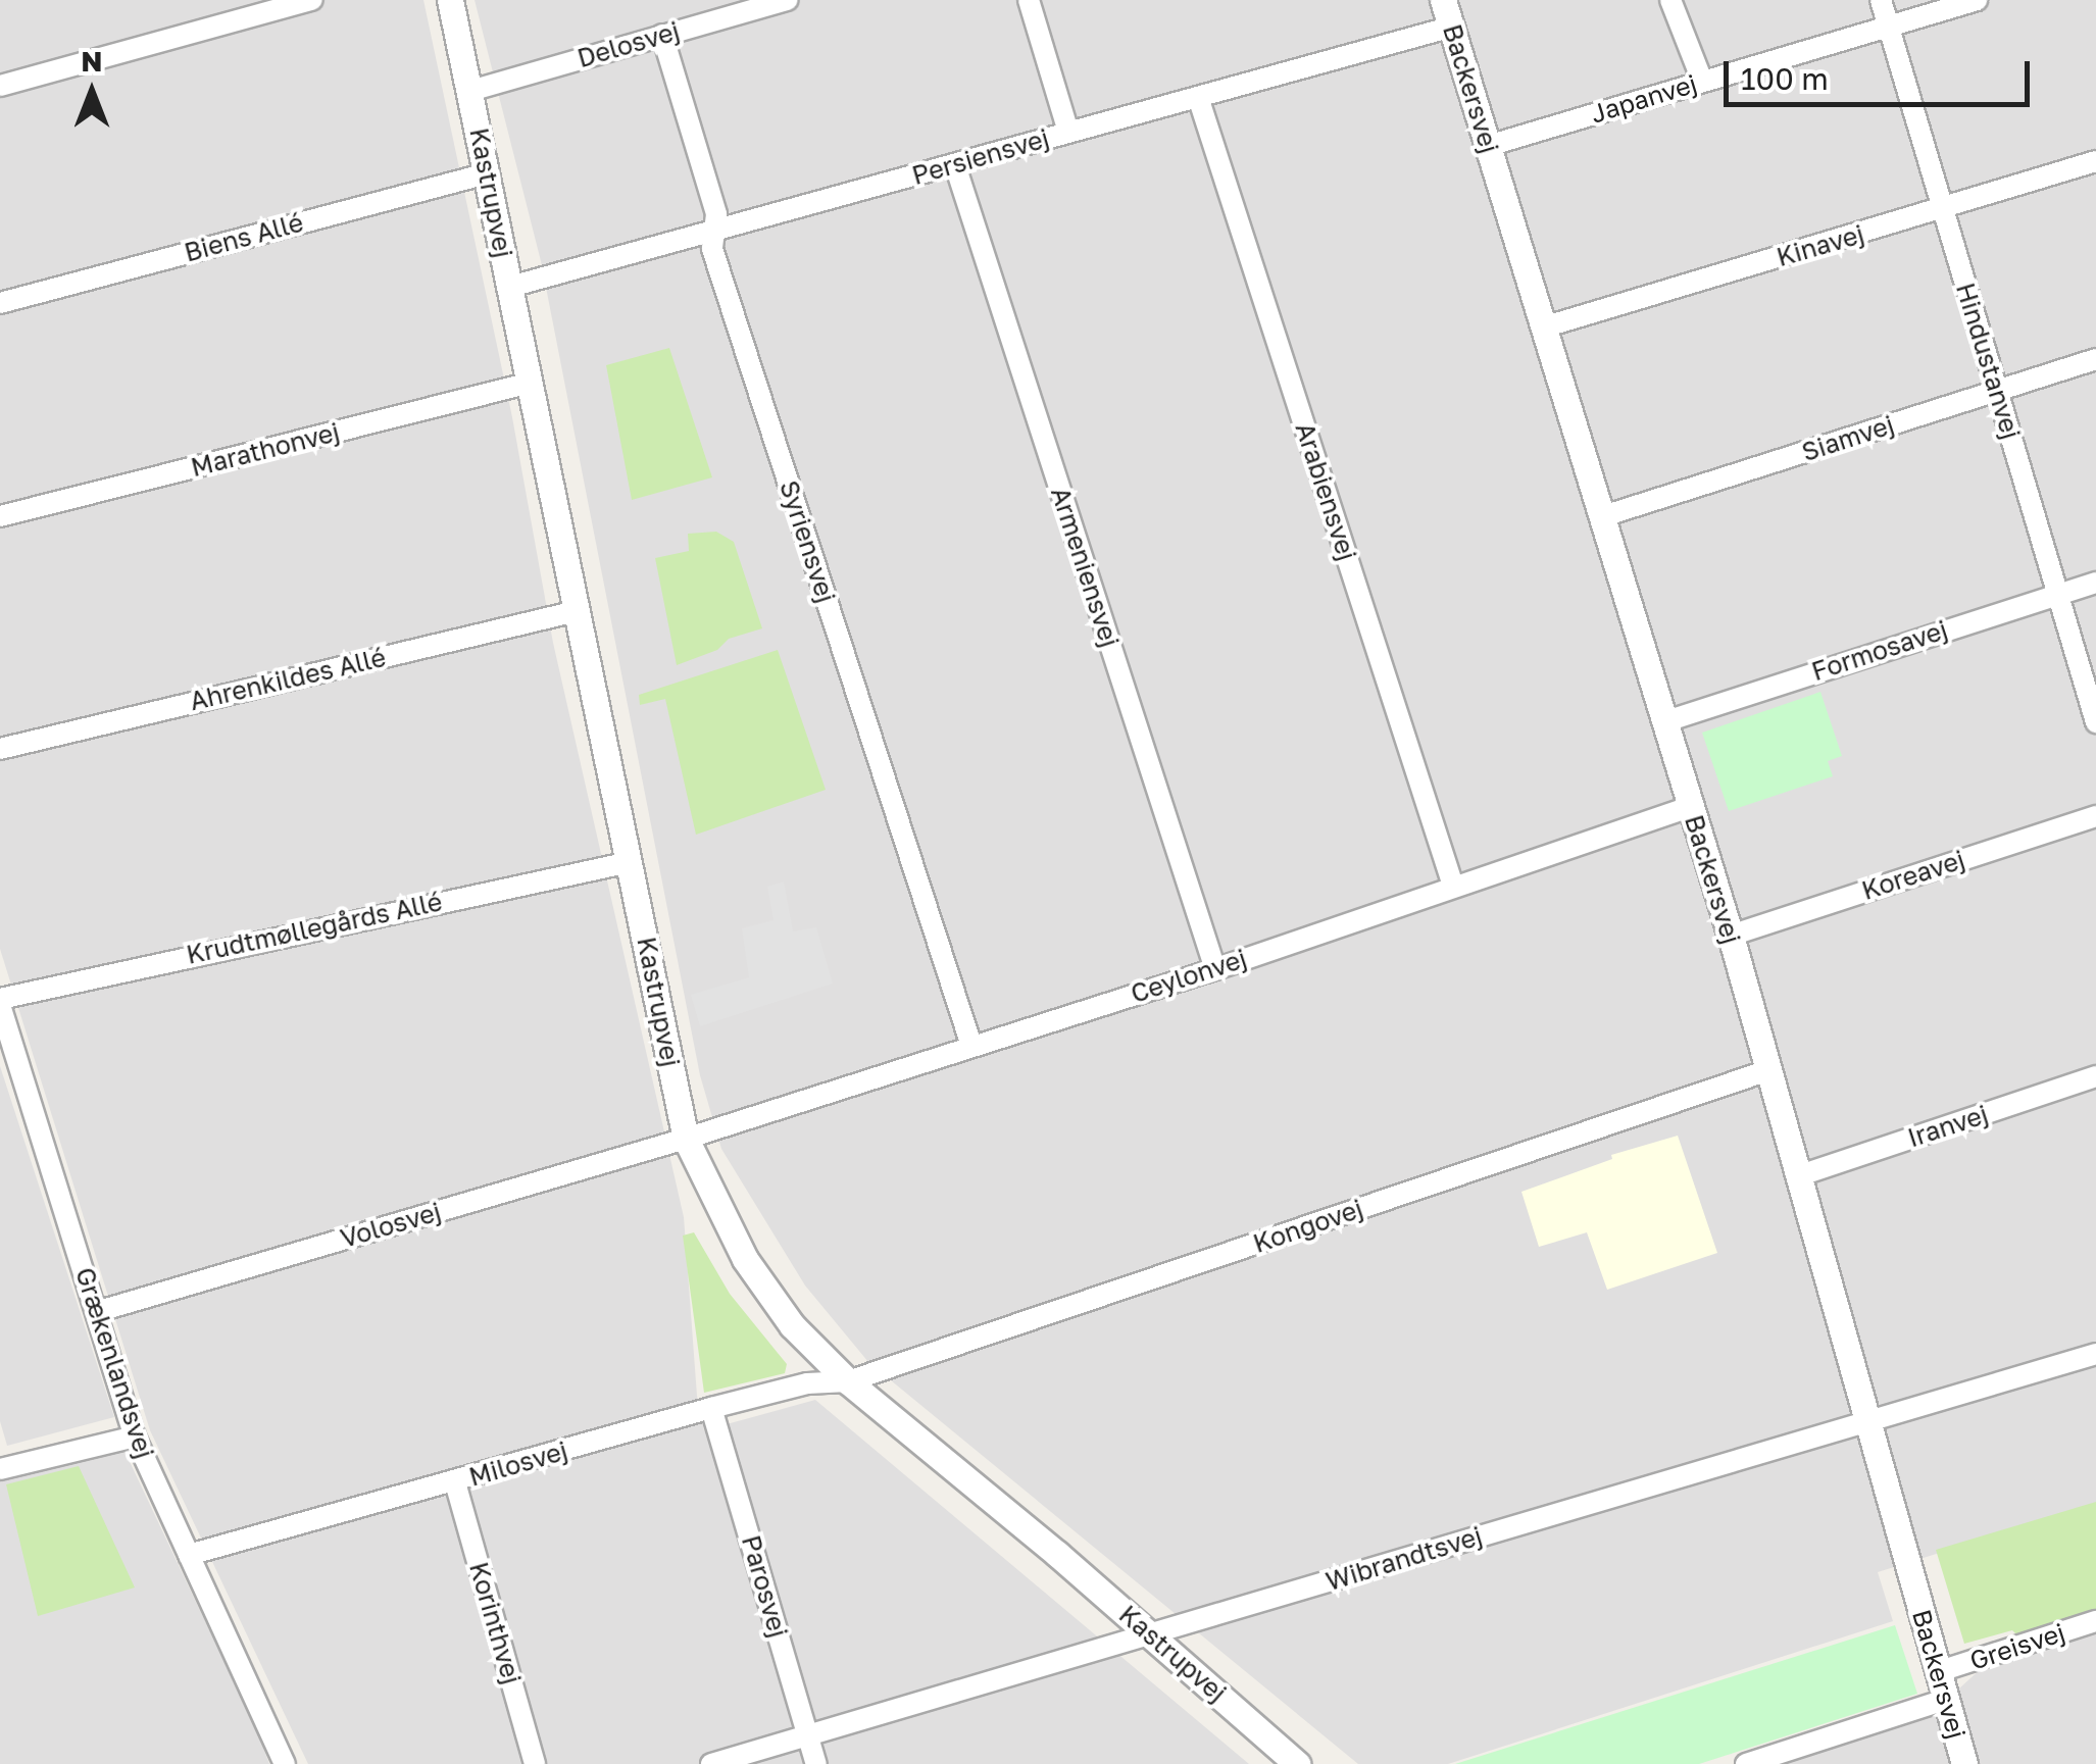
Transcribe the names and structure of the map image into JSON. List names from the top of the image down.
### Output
{
  "streets": {
    "street": [
      "Delosvej",
      "Backersvej",
      "Japanvej",
      "Persiensvej",
      "Kastrupvej",
      "Biens Allé",
      "Kinavej",
      "Hindustanvej",
      "Siamvej",
      "Marathonvej",
      "Arabiensvej",
      "Syriensvej",
      "Armeniensvej",
      "Formosavej",
      "Ahrenkildes Allé",
      "Koreavej",
      "Krudtmøllegårds Allé",
      "Ceylonvej",
      "Iranvej",
      "Volosvej",
      "Kongovej",
      "Grækenlandsvej",
      "Milosvej",
      "Wibrandtsvej",
      "Parosvej",
      "Korinthvej",
      "Greisvej"
    ]
  },
  "crossings": [
    ["Delosvej", "Kastrupvej"],
    ["Delosvej", "Syriensvej"],
    ["Backersvej", "Japanvej"],
    ["Backersvej", "Persiensvej"],
    ["Backersvej", "Kinavej"],
    ["Backersvej", "Siamvej"],
    ["Backersvej", "Formosavej"],
    ["Backersvej", "Koreavej"],
    ["Backersvej", "Ceylonvej"],
    ["Backersvej", "Iranvej"],
    ["Backersvej", "Kongovej"],
    ["Backersvej", "Wibrandtsvej"],
    ["Backersvej", "Greisvej"],
    ["Japanvej", "Hindustanvej"],
    ["Persiensvej", "Kastrupvej"],
    ["Persiensvej", "Arabiensvej"],
    ["Persiensvej", "Syriensvej"],
    ["Persiensvej", "Armeniensvej"],
    ["Kastrupvej", "Biens Allé"],
    ["Kastrupvej", "Marathonvej"],
    ["Kastrupvej", "Ahrenkildes Allé"],
    ["Kastrupvej", "Krudtmøllegårds Allé"],
    ["Kastrupvej", "Ceylonvej"],
    ["Kastrupvej", "Volosvej"],
    ["Kastrupvej", "Kongovej"],
    ["Kastrupvej", "Milosvej"],
    ["Kastrupvej", "Wibrandtsvej"],
    ["Kinavej", "Hindustanvej"],
    ["Hindustanvej", "Siamvej"],
    ["Hindustanvej", "Formosavej"],
    ["Arabiensvej", "Ceylonvej"],
    ["Syriensvej", "Ceylonvej"],
    ["Armeniensvej", "Ceylonvej"],
    ["Krudtmøllegårds Allé", "Grækenlandsvej"],
    ["Ceylonvej", "Volosvej"],
    ["Volosvej", "Grækenlandsvej"],
    ["Kongovej", "Milosvej"],
    ["Grækenlandsvej", "Milosvej"],
    ["Milosvej", "Parosvej"],
    ["Milosvej", "Korinthvej"],
    ["Wibrandtsvej", "Parosvej"]
  ],
  "scale_bar": "100 m",
  "north": "top"
}
